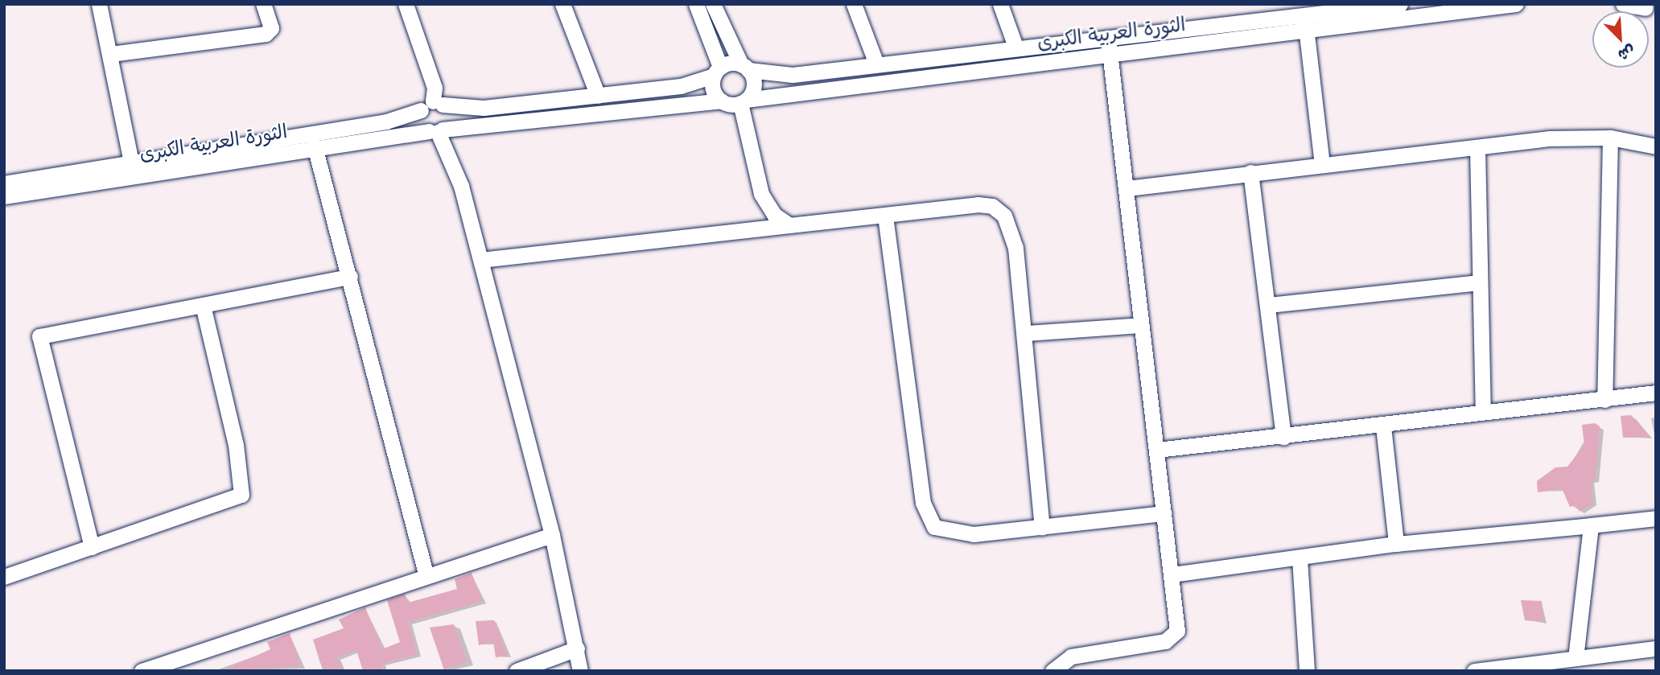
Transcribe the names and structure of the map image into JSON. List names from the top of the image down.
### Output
{
  "streets": {
    "street": ["الثورة العربية الكبرى"]
  },
  "north": "bottom right"
}
